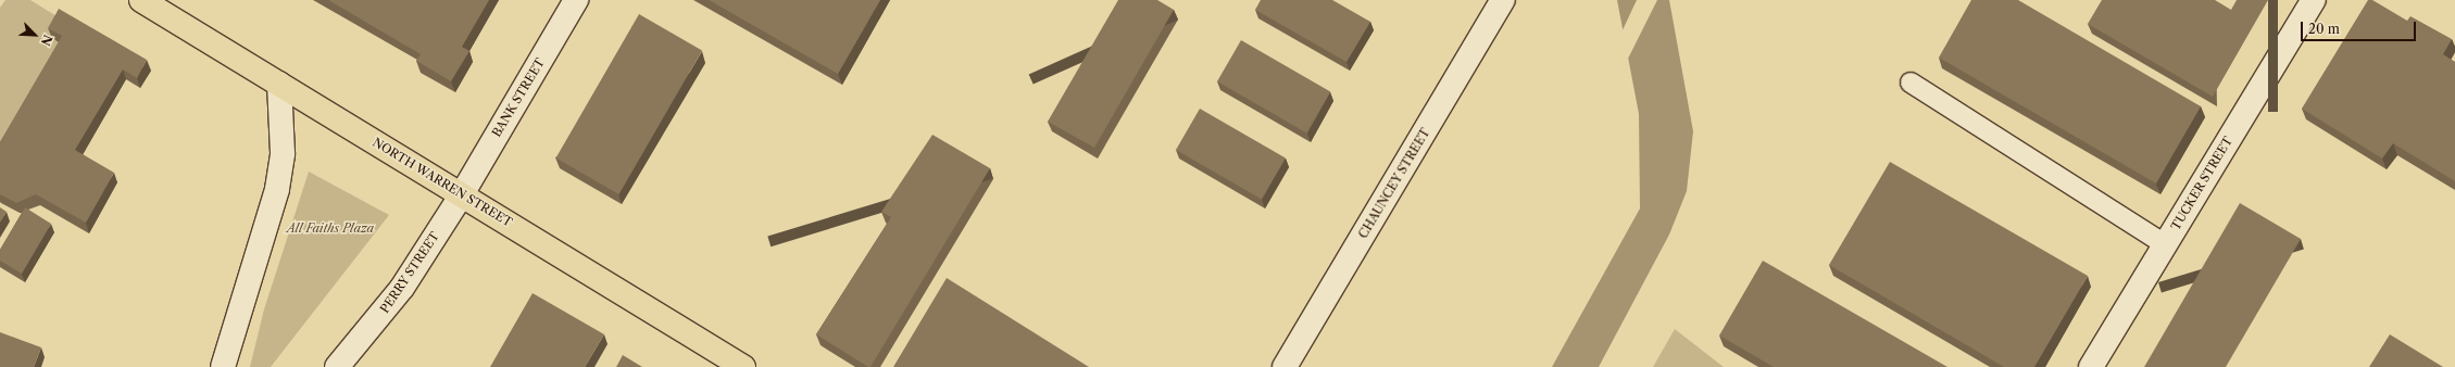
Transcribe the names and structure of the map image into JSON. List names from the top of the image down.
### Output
{
  "streets": {
    "main road": ["NORTH WARREN STREET"],
    "street": [
      "BANK STREET",
      "CHAUNCEY STREET",
      "TUCKER STREET",
      "PERRY STREET"
    ]
  },
  "crossings": [
    ["BANK STREET", "NORTH WARREN STREET"],
    ["BANK STREET", "PERRY STREET"],
    ["NORTH WARREN STREET", "PERRY STREET"]
  ],
  "parks": ["All Faiths Plaza"],
  "scale_bar": "20 m",
  "north": "bottom right"
}
